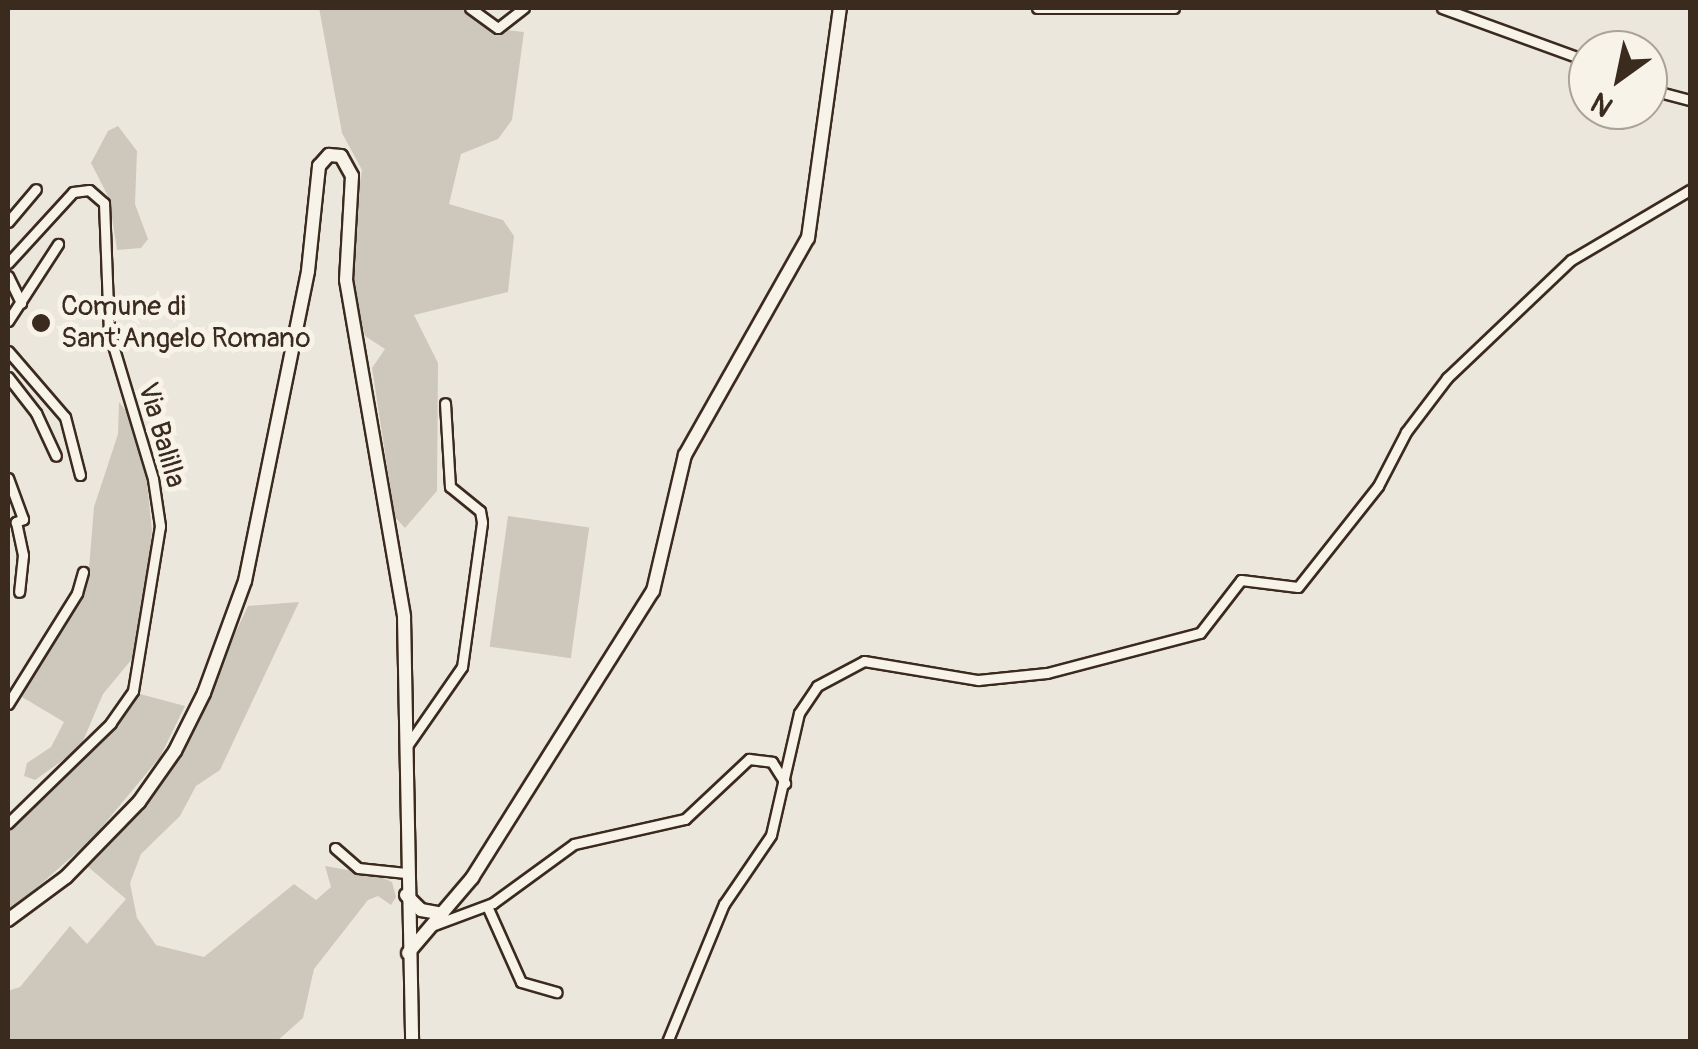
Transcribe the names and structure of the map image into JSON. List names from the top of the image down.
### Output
{
  "streets": {
    "street": ["Via Balilla"]
  },
  "places": ["Comune di Sant'Angelo Romano"],
  "north": "bottom left"
}
